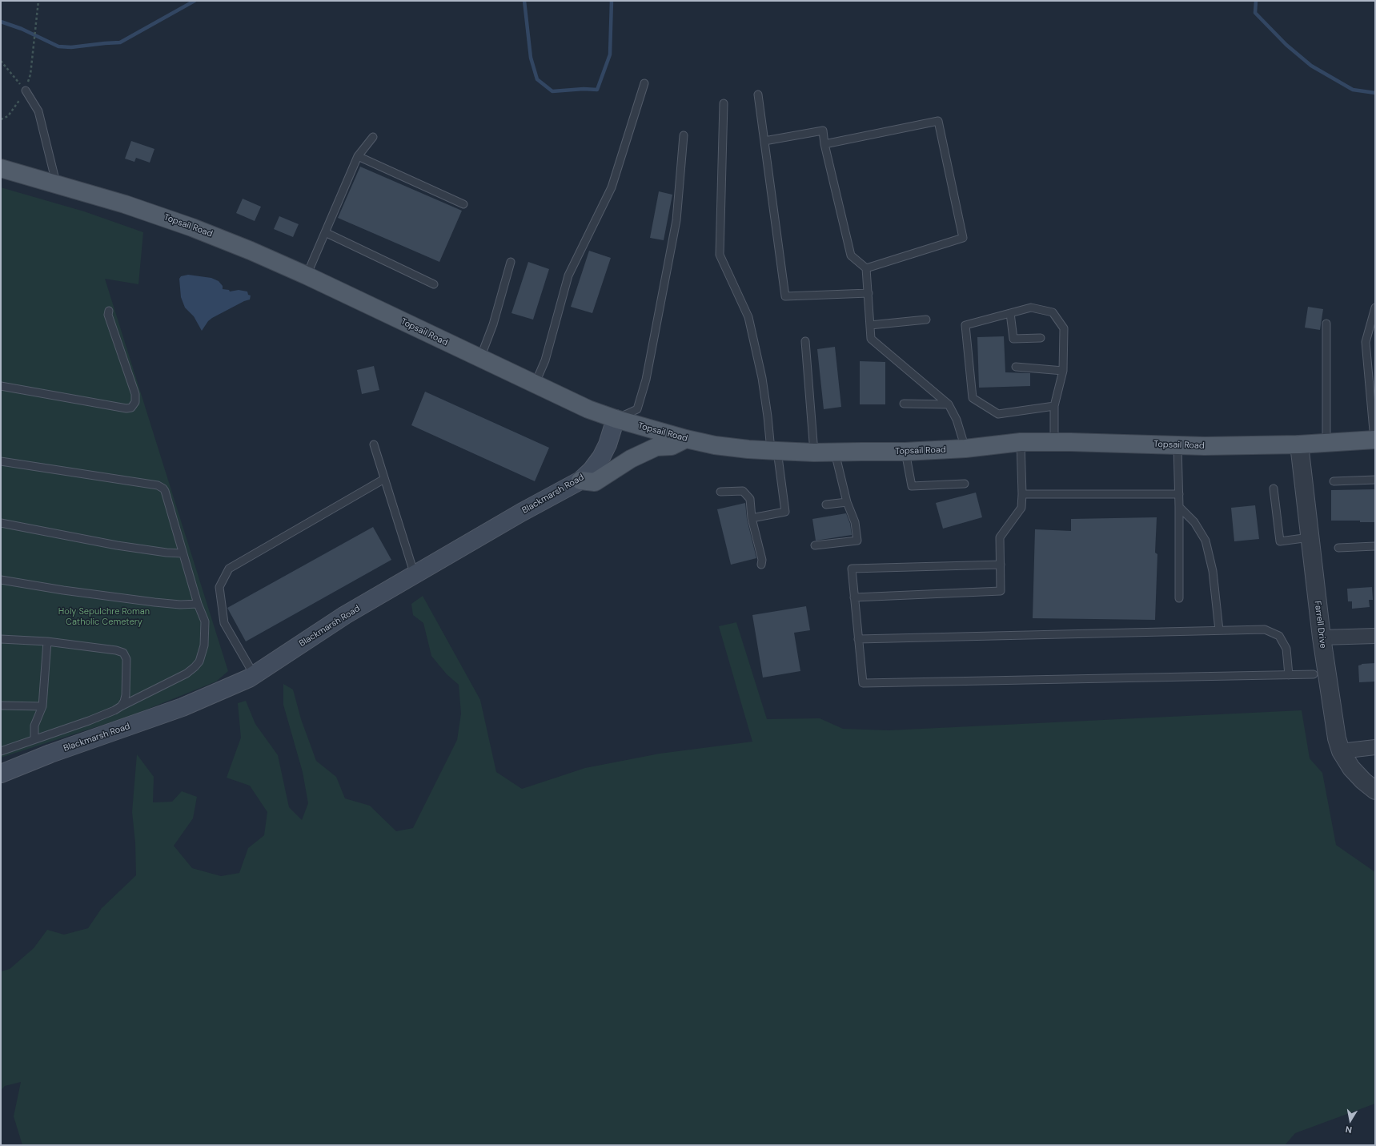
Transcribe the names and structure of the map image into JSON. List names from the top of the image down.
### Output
{
  "streets": {
    "main road": ["Topsail Road", "Blackmarsh Road"],
    "street": ["Farrell Drive"]
  },
  "crossings": [
    ["Topsail Road", "Blackmarsh Road"],
    ["Topsail Road", "Farrell Drive"]
  ],
  "parks": ["Holy Sepulchre Roman Catholic Cemetery"],
  "north": "bottom"
}
